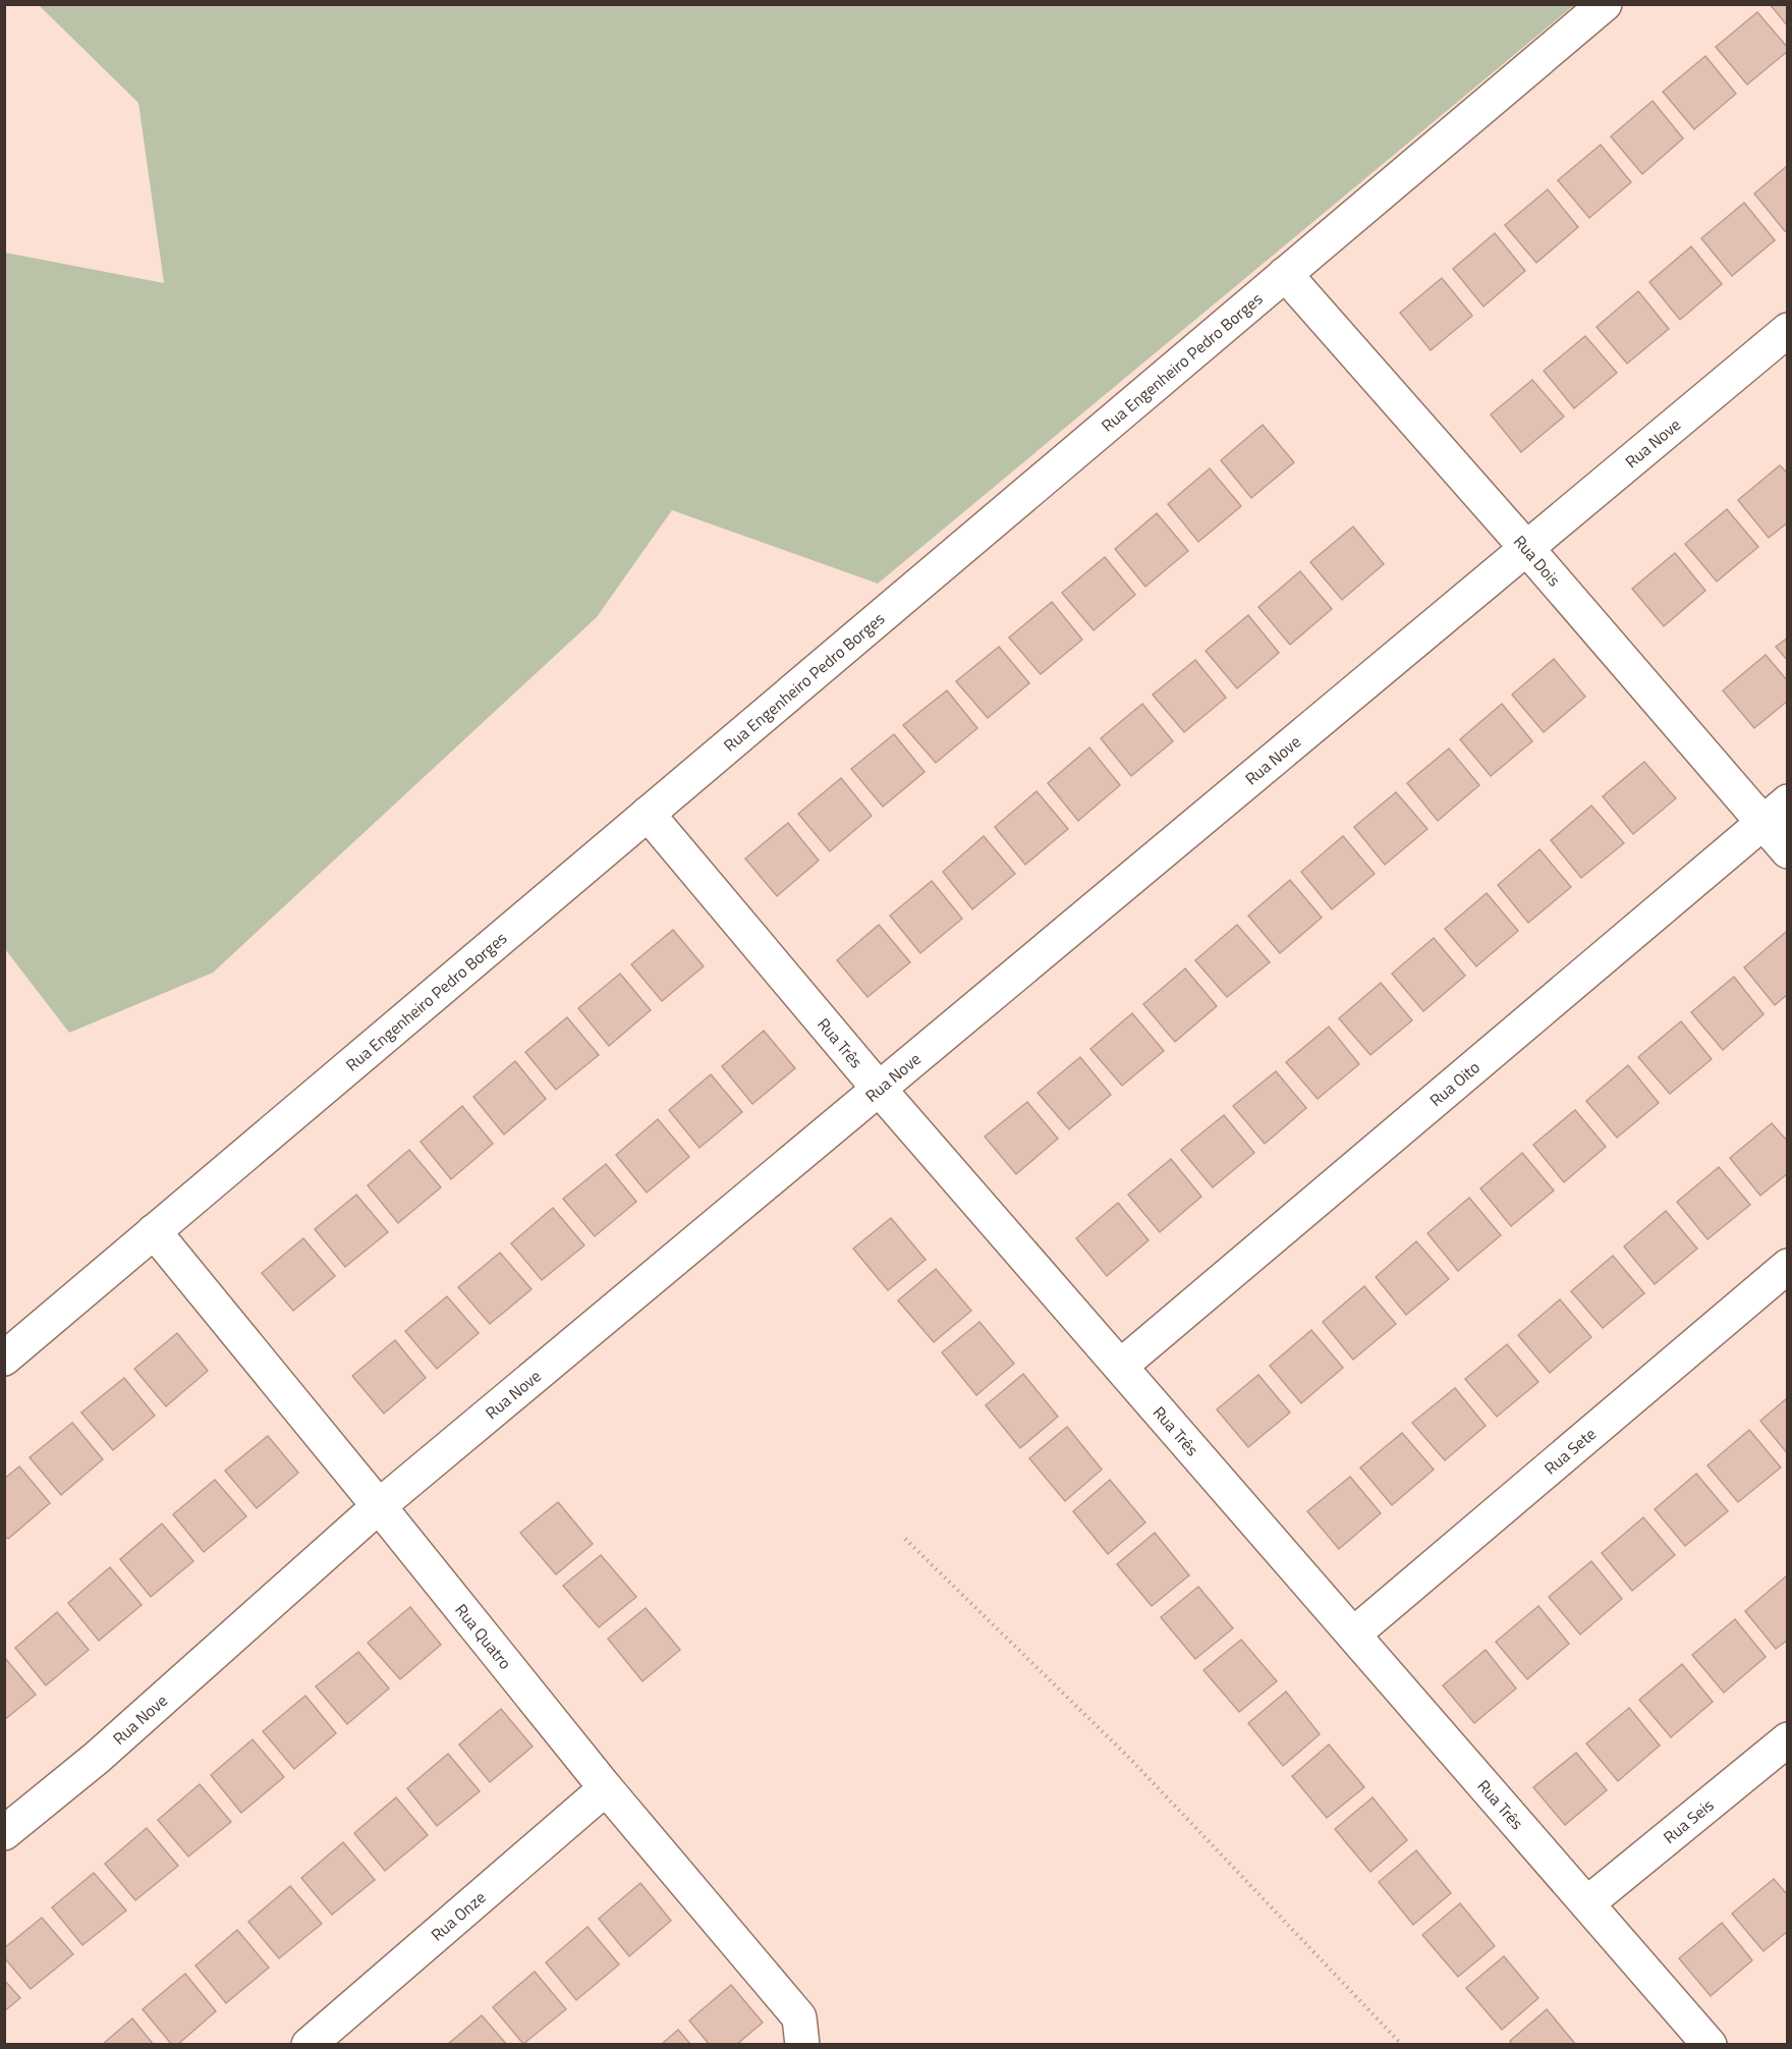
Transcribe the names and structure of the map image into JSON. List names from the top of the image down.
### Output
{
  "streets": {
    "street": [
      "Rua Engenheiro Pedro Borges",
      "Rua Nove",
      "Rua Dois",
      "Rua Três",
      "Rua Oito",
      "Rua Sete",
      "Rua Quatro",
      "Rua Seis",
      "Rua Onze"
    ]
  },
  "crossings": [
    ["Rua Engenheiro Pedro Borges", "Rua Dois"],
    ["Rua Engenheiro Pedro Borges", "Rua Três"],
    ["Rua Engenheiro Pedro Borges", "Rua Quatro"],
    ["Rua Nove", "Rua Dois"],
    ["Rua Nove", "Rua Três"],
    ["Rua Nove", "Rua Quatro"],
    ["Rua Dois", "Rua Oito"],
    ["Rua Três", "Rua Oito"],
    ["Rua Três", "Rua Sete"],
    ["Rua Três", "Rua Seis"],
    ["Rua Quatro", "Rua Onze"]
  ]
}
